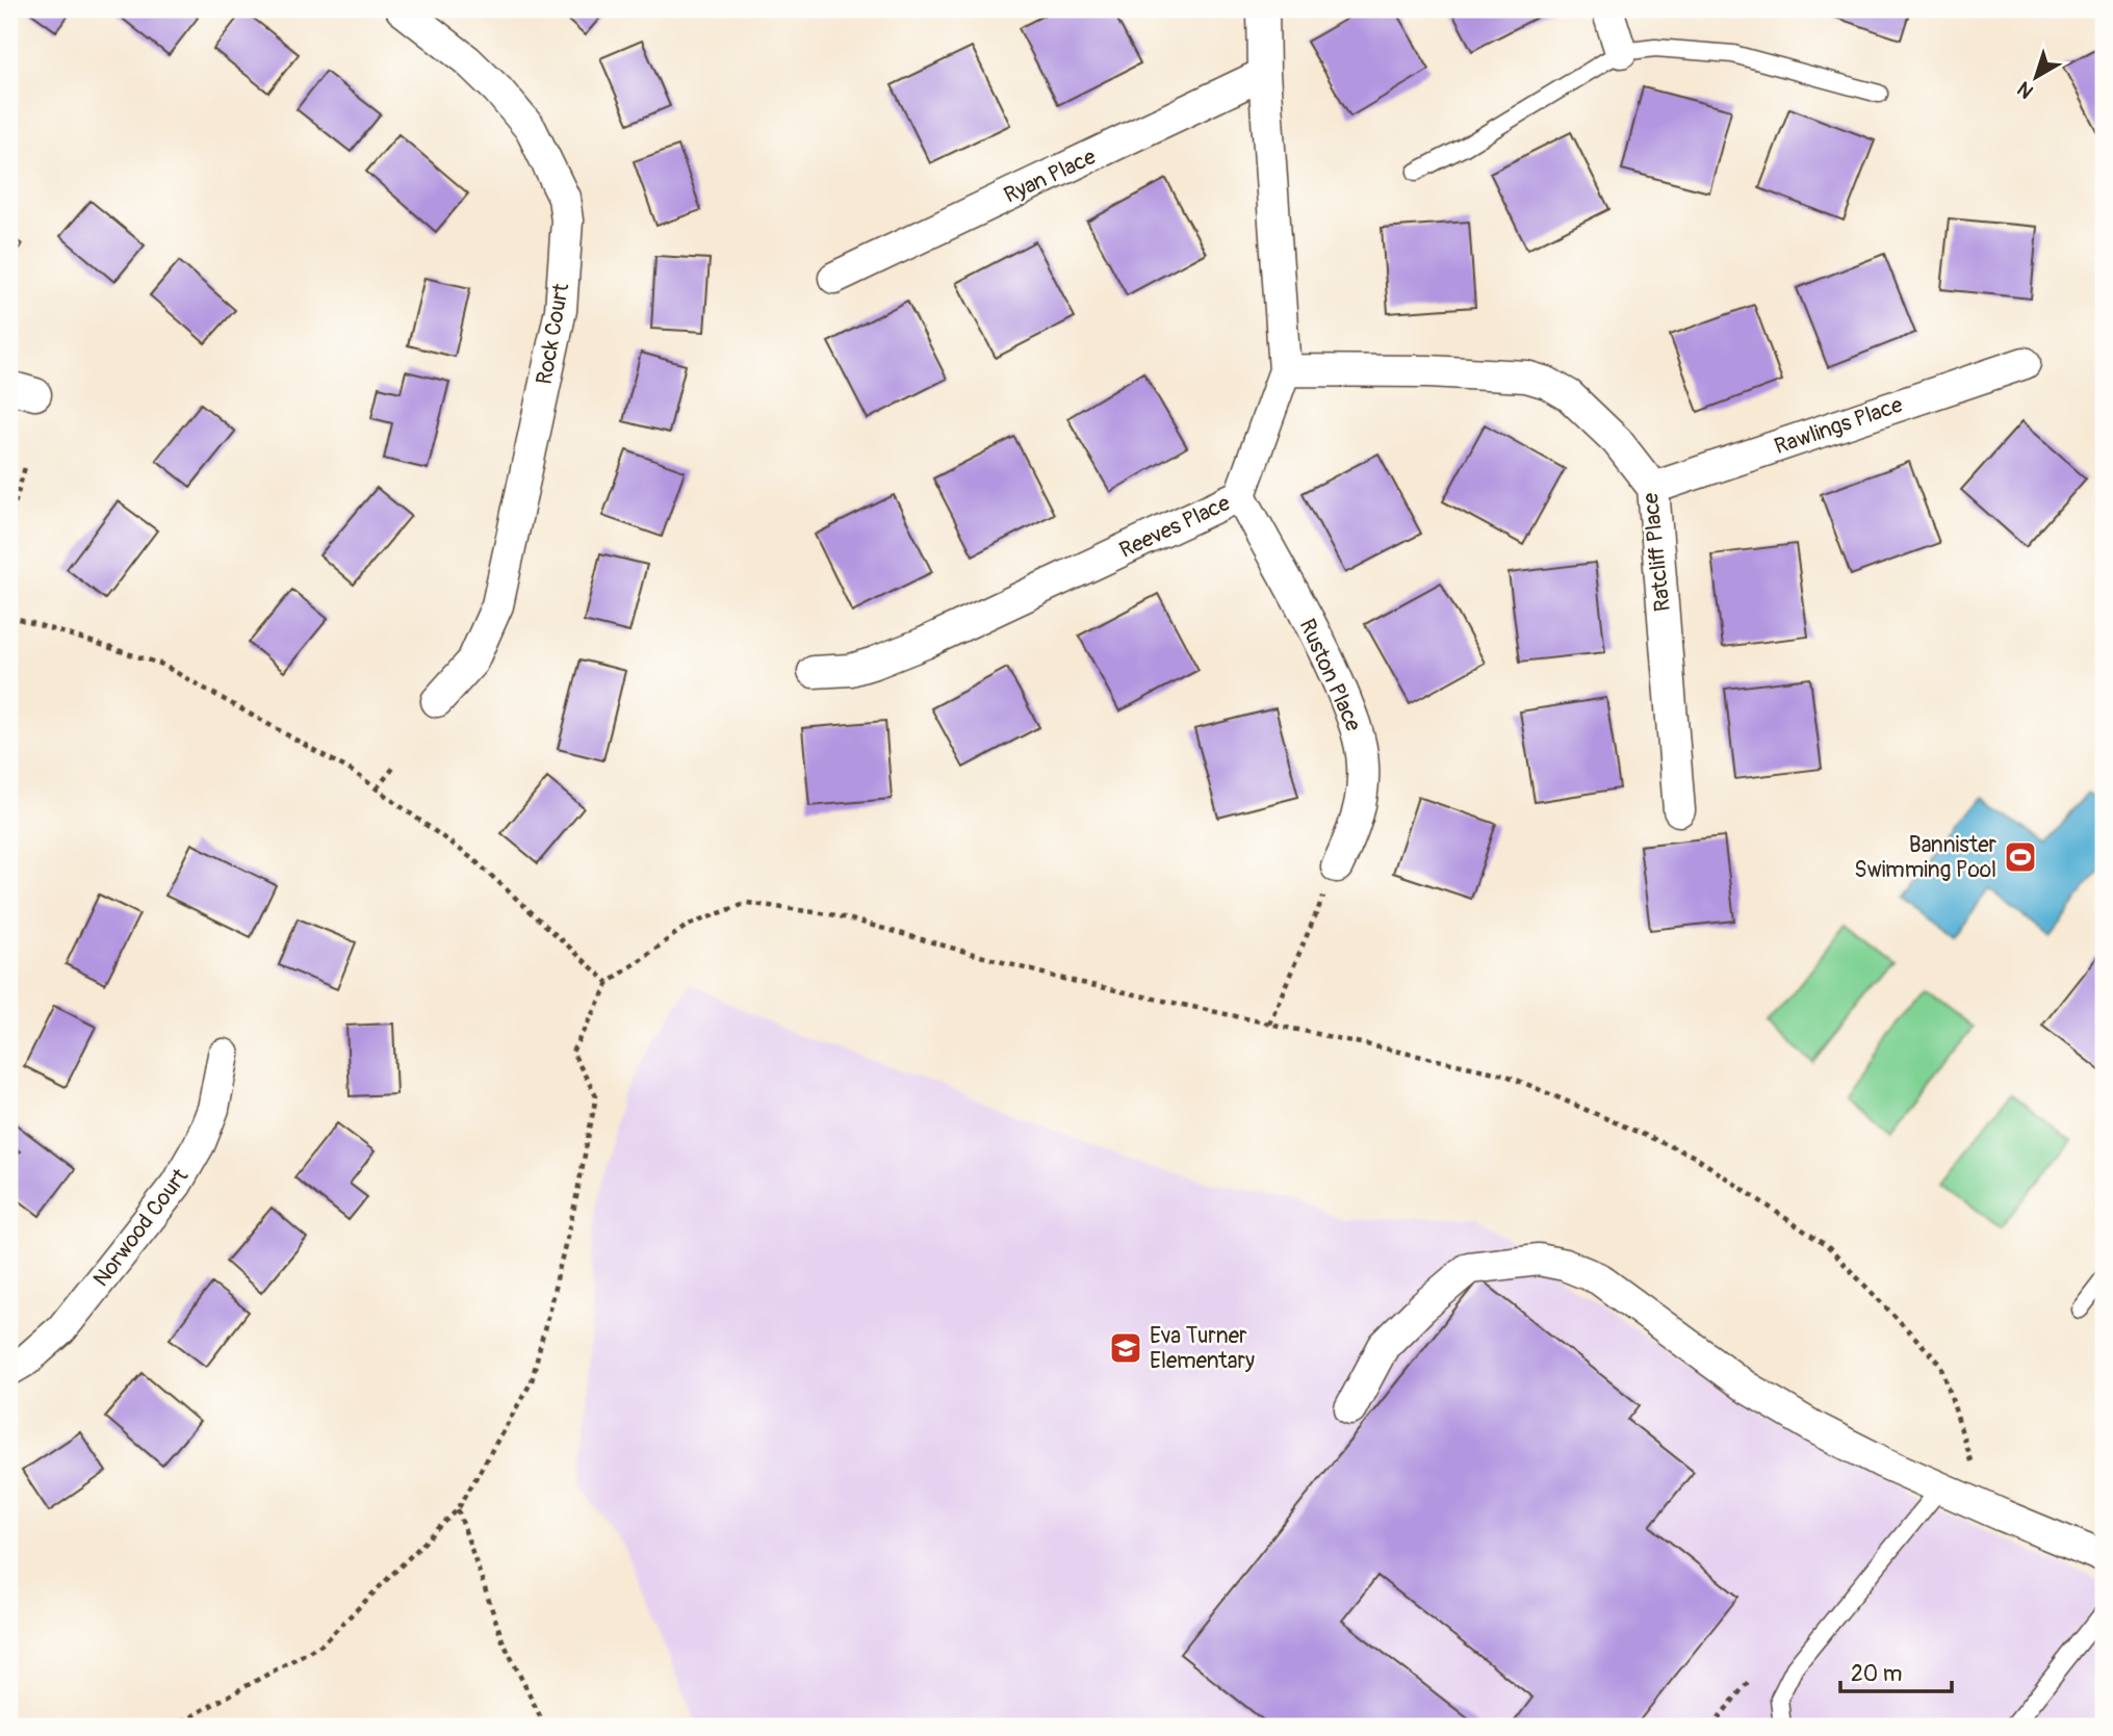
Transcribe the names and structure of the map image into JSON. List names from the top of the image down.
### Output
{
  "streets": {
    "street": [
      "Ryan Place",
      "Rock Court",
      "Rawlings Place",
      "Reeves Place",
      "Ratcliff Place",
      "Ruston Place",
      "Norwood Court"
    ]
  },
  "crossings": [
    ["Ryan Place", "Reeves Place"],
    ["Rawlings Place", "Ratcliff Place"],
    ["Reeves Place", "Ratcliff Place"],
    ["Reeves Place", "Ruston Place"]
  ],
  "places": {
    "sports": ["Bannister Swimming Pool"],
    "school or university": ["Eva Turner Elementary"]
  },
  "scale_bar": "20 m",
  "north": "bottom left"
}
